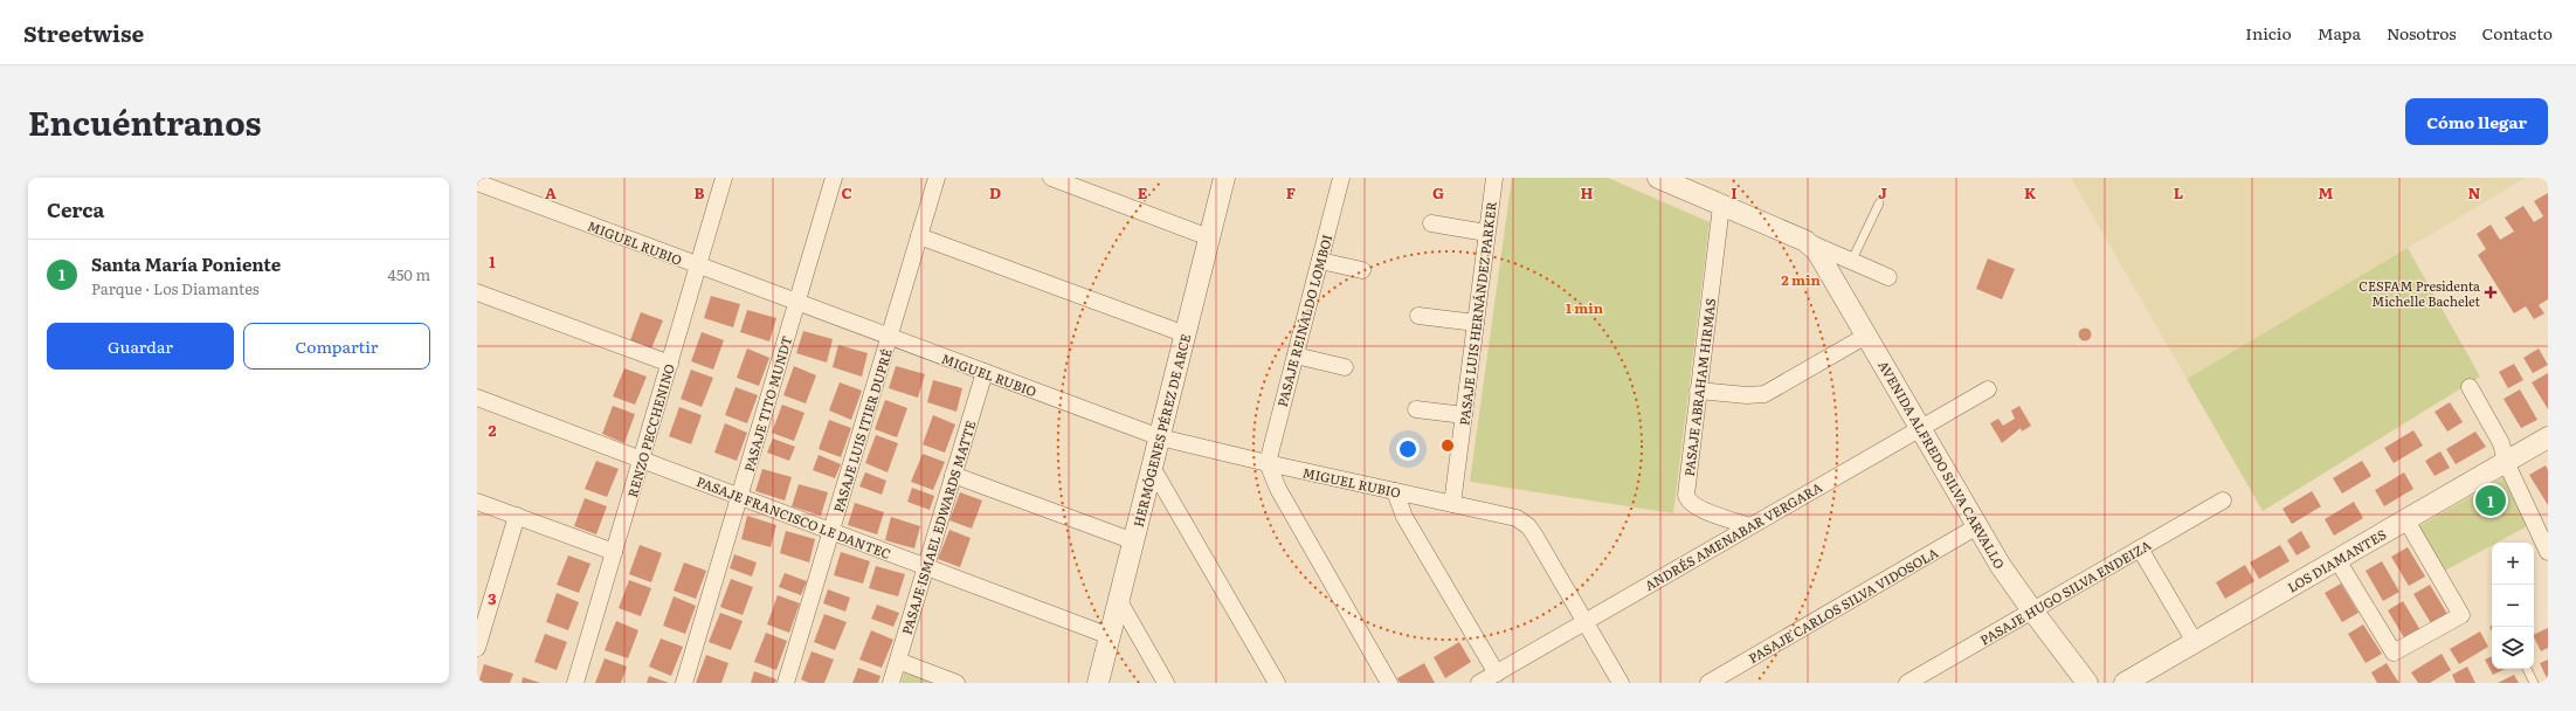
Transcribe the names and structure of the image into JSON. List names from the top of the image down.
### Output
{
  "streets": {
    "street": [
      "MIGUEL RUBIO",
      "PASAJE LUIS HERNÁNDEZ PARKER",
      "PASAJE REINALDO LOMBOI",
      "PASAJE ABRAHAM HIRMAS",
      "PASAJE TITO MUNDT",
      "RENZO PECCHENINO",
      "PASAJE LUIS ITIER DUPRÉ",
      "HERMÓGENES PÉREZ DE ARCE",
      "AVENIDA ALFREDO SILVA CARVALLO",
      "PASAJE FRANCISCO LE DANTEC",
      "PASAJE ISMAEL EDWARDS MATTE",
      "ANDRÉS AMENABAR VERGARA",
      "LOS DIAMANTES",
      "PASAJE HUGO SILVA ENDEIZA",
      "PASAJE CARLOS SILVA VIDOSOLA"
    ]
  },
  "crossings": [
    ["MIGUEL RUBIO", "PASAJE LUIS HERNÁNDEZ PARKER"],
    ["MIGUEL RUBIO", "PASAJE REINALDO LOMBOI"],
    ["MIGUEL RUBIO", "PASAJE TITO MUNDT"],
    ["MIGUEL RUBIO", "RENZO PECCHENINO"],
    ["MIGUEL RUBIO", "PASAJE LUIS ITIER DUPRÉ"],
    ["MIGUEL RUBIO", "HERMÓGENES PÉREZ DE ARCE"],
    ["MIGUEL RUBIO", "PASAJE ISMAEL EDWARDS MATTE"],
    ["MIGUEL RUBIO", "ANDRÉS AMENABAR VERGARA"],
    ["PASAJE ABRAHAM HIRMAS", "AVENIDA ALFREDO SILVA CARVALLO"],
    ["PASAJE ABRAHAM HIRMAS", "ANDRÉS AMENABAR VERGARA"],
    ["PASAJE TITO MUNDT", "PASAJE FRANCISCO LE DANTEC"],
    ["RENZO PECCHENINO", "PASAJE FRANCISCO LE DANTEC"],
    ["PASAJE LUIS ITIER DUPRÉ", "PASAJE FRANCISCO LE DANTEC"],
    ["HERMÓGENES PÉREZ DE ARCE", "PASAJE FRANCISCO LE DANTEC"],
    ["AVENIDA ALFREDO SILVA CARVALLO", "ANDRÉS AMENABAR VERGARA"],
    ["AVENIDA ALFREDO SILVA CARVALLO", "PASAJE HUGO SILVA ENDEIZA"],
    ["AVENIDA ALFREDO SILVA CARVALLO", "PASAJE CARLOS SILVA VIDOSOLA"],
    ["PASAJE FRANCISCO LE DANTEC", "PASAJE ISMAEL EDWARDS MATTE"]
  ],
  "places": {
    "health": ["CESFAM Presidenta Michelle Bachelet"]
  },
  "page": {
    "header": "Streetwise",
    "nav": [
      "Inicio",
      "Mapa",
      "Nosotros",
      "Contacto"
    ],
    "title": "Encuéntranos",
    "buttons": [
      "Cómo llegar",
      ["Guardar", "Compartir"]
    ],
    "heading": "Cerca",
    "list": [
      {
        "mark": "1",
        "name": "Santa María Poniente",
        "note": "Parque · Los Diamantes",
        "value": "450 m"
      }
    ],
    "pins": "1",
    "map_buttons": ["+", "−"]
  },
  "grid": {
    "columns": [
      "A",
      "B",
      "C",
      "D",
      "E",
      "F",
      "G",
      "H",
      "I",
      "J",
      "K",
      "L",
      "M",
      "N"
    ],
    "rows": ["1", "2", "3"]
  },
  "rings": ["2 min", "1 min"]
}
